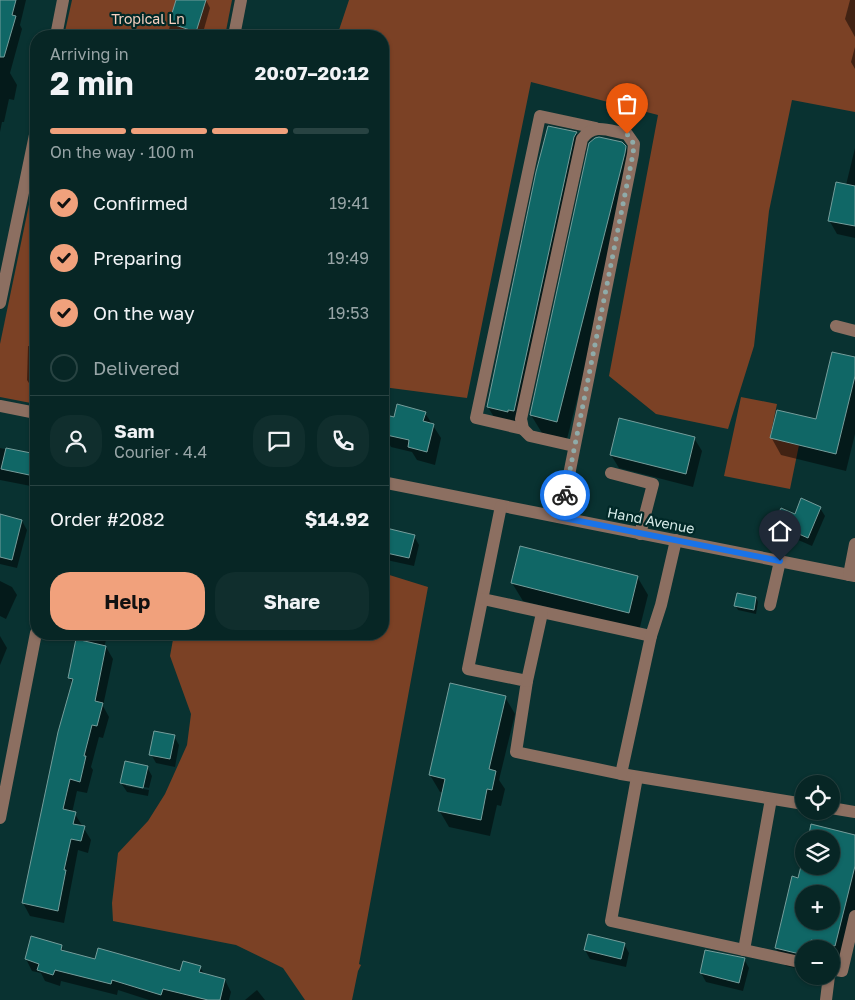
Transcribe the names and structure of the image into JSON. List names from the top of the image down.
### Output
{
  "streets": {
    "street": ["Hand Avenue"]
  },
  "parks": ["Tropical Ln"],
  "page": {
    "heading": ["2 min", "Arriving in", "20:07–20:12"],
    "panel": [
      "Sam",
      "Courier · 4.4",
      "Order #2082",
      "$14.92"
    ],
    "bar": "On the way · 100 m",
    "list": [
      ["Confirmed", "19:41"],
      ["Preparing", "19:49"],
      ["On the way", "19:53"],
      "Delivered"
    ],
    "buttons": ["Help", "Share"],
    "map_buttons": ["+", "−"]
  }
}
